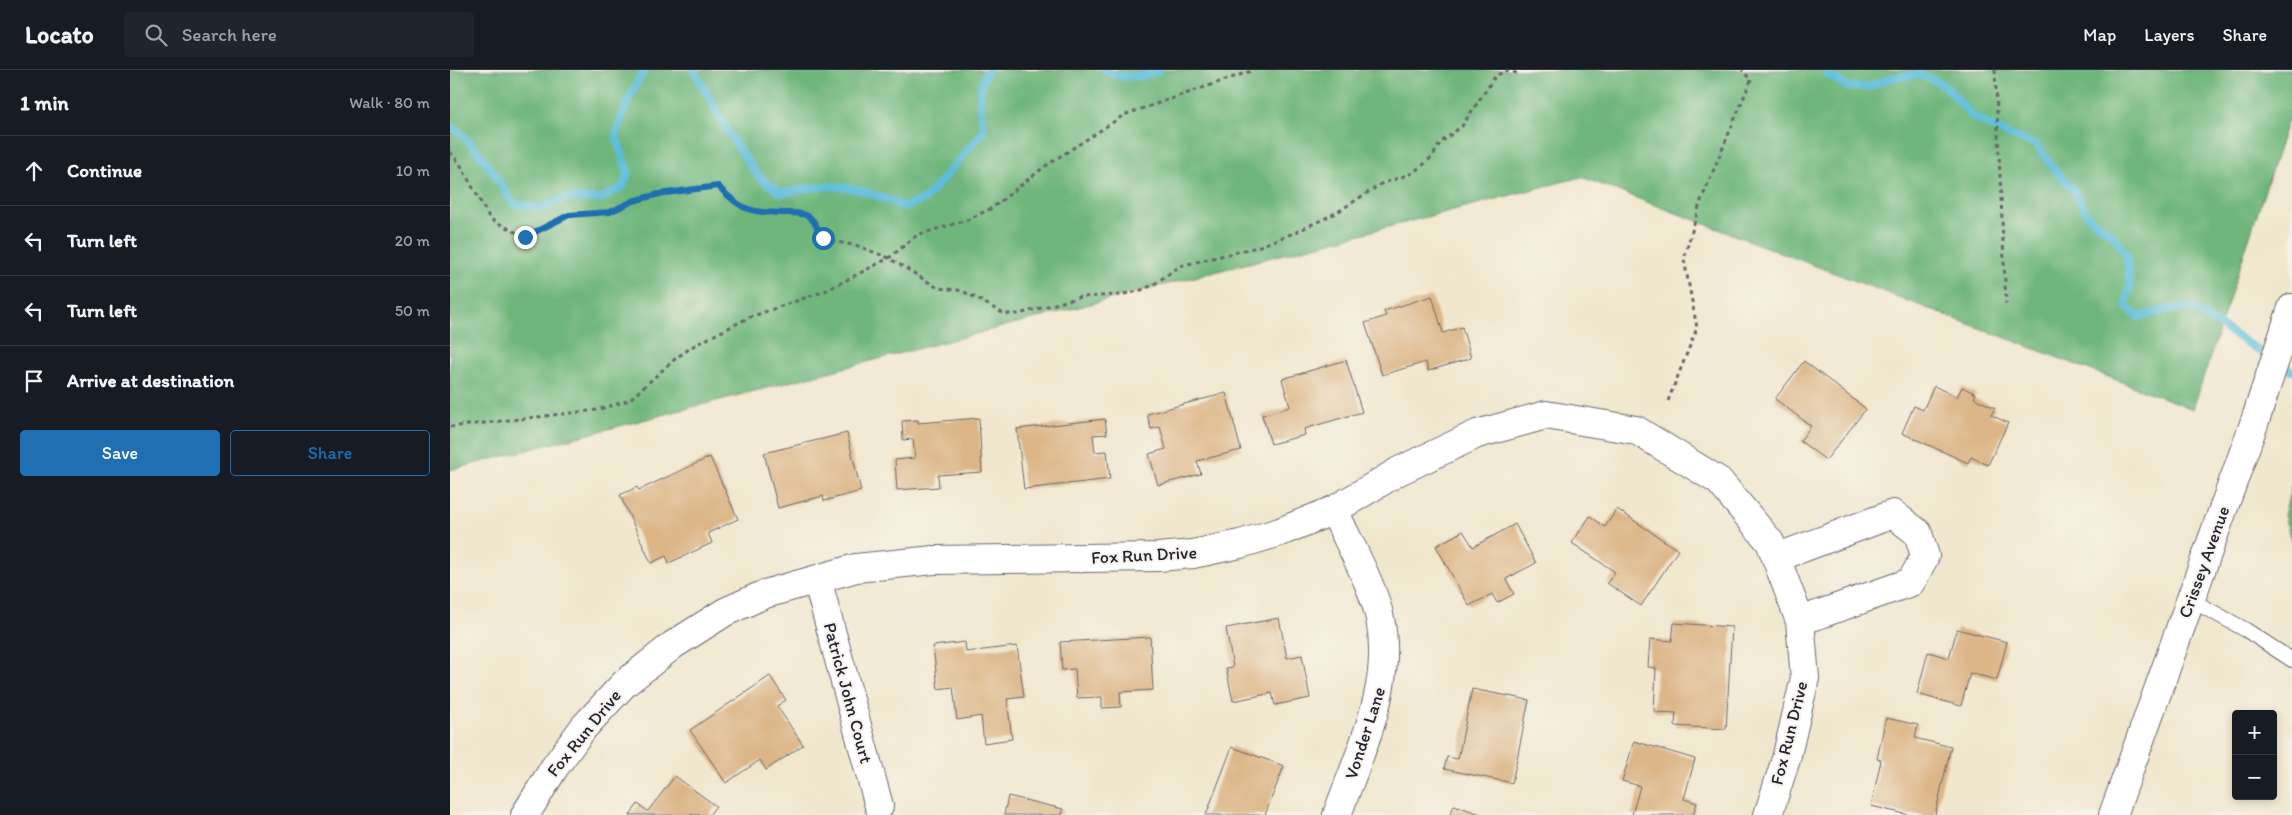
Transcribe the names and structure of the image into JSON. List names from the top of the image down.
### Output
{
  "streets": {
    "street": [
      "Fox Run Drive",
      "Crissey Avenue",
      "Patrick John Court",
      "Vonder Lane"
    ]
  },
  "crossings": [
    ["Fox Run Drive", "Patrick John Court"],
    ["Fox Run Drive", "Vonder Lane"]
  ],
  "page": {
    "header": "Locato",
    "search": "Search here",
    "nav": ["Map", "Layers", "Share"],
    "heading": ["1 min", "Walk · 80 m"],
    "list": [
      ["Continue", "10 m"],
      ["Turn left", "20 m"],
      ["Turn left", "50 m"],
      "Arrive at destination"
    ],
    "buttons": ["Save", "Share"],
    "map_buttons": ["+", "−"]
  }
}
